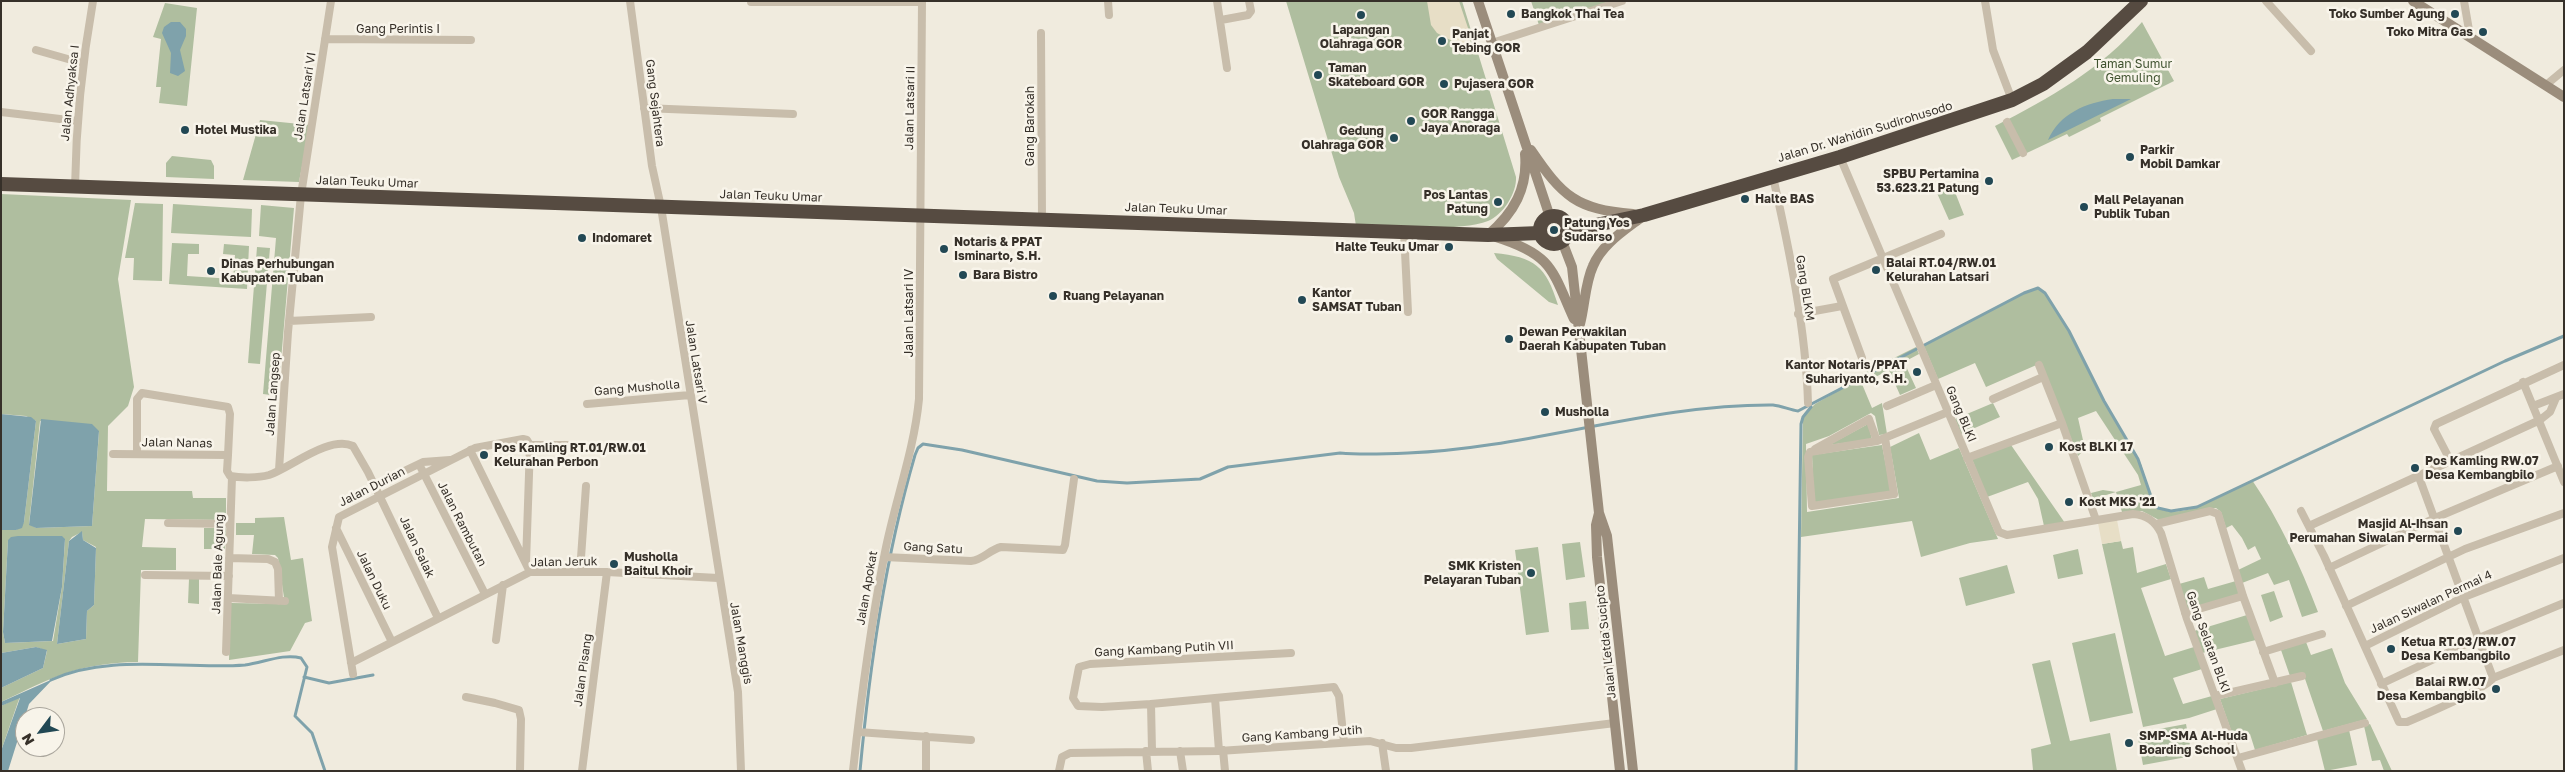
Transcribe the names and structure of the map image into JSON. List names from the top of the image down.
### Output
{
  "streets": {
    "highway": ["Jalan Dr. Wahidin Sudirohusodo", "Jalan Teuku Umar"],
    "main road": ["Jalan Letda Sucipto"],
    "street": [
      "Gang Perintis I",
      "Jalan Adhyaksa I",
      "Jalan Latsari VI",
      "Gang Sejahtera",
      "Jalan Latsari II",
      "Gang Barokah",
      "Gang BLKM",
      "Jalan Latsari IV",
      "Jalan Latsari V",
      "Gang Musholla",
      "Jalan Langsep",
      "Gang BLKI",
      "Jalan Nanas",
      "Jalan Durian",
      "Jalan Rambutan",
      "Jalan Salak",
      "Gang Satu",
      "Jalan Jeruk",
      "Jalan Bale Agung",
      "Jalan Duku",
      "Jalan Apokat",
      "Jalan Siwalan Permai 4",
      "Gang Selatan BLKI",
      "Jalan Manggis",
      "Gang Kambang Putih VII",
      "Jalan Pisang",
      "Gang Kambang Putih"
    ]
  },
  "crossings": [
    ["Gang Perintis I", "Jalan Latsari VI"],
    ["Jalan Adhyaksa I", "Jalan Teuku Umar"],
    ["Jalan Latsari VI", "Jalan Teuku Umar"],
    ["Jalan Latsari VI", "Jalan Langsep"],
    ["Gang Sejahtera", "Jalan Teuku Umar"],
    ["Gang Sejahtera", "Jalan Latsari V"],
    ["Jalan Latsari II", "Jalan Teuku Umar"],
    ["Jalan Latsari II", "Jalan Latsari IV"],
    ["Gang Barokah", "Jalan Teuku Umar"],
    ["Jalan Dr. Wahidin Sudirohusodo", "Jalan Teuku Umar"],
    ["Jalan Dr. Wahidin Sudirohusodo", "Gang BLKM"],
    ["Jalan Dr. Wahidin Sudirohusodo", "Gang BLKI"],
    ["Jalan Dr. Wahidin Sudirohusodo", "Jalan Letda Sucipto"],
    ["Jalan Teuku Umar", "Jalan Latsari IV"],
    ["Jalan Teuku Umar", "Jalan Latsari V"],
    ["Jalan Teuku Umar", "Jalan Langsep"],
    ["Jalan Teuku Umar", "Jalan Letda Sucipto"],
    ["Jalan Latsari IV", "Jalan Apokat"],
    ["Jalan Latsari V", "Gang Musholla"],
    ["Jalan Latsari V", "Jalan Manggis"],
    ["Gang BLKI", "Gang Selatan BLKI"],
    ["Jalan Nanas", "Jalan Bale Agung"],
    ["Jalan Durian", "Jalan Rambutan"],
    ["Jalan Durian", "Jalan Salak"],
    ["Jalan Durian", "Jalan Jeruk"],
    ["Jalan Durian", "Jalan Duku"],
    ["Jalan Rambutan", "Jalan Jeruk"],
    ["Jalan Salak", "Jalan Jeruk"],
    ["Gang Satu", "Jalan Apokat"],
    ["Jalan Jeruk", "Jalan Duku"],
    ["Jalan Jeruk", "Jalan Manggis"],
    ["Jalan Jeruk", "Jalan Pisang"],
    ["Jalan Letda Sucipto", "Gang Kambang Putih"]
  ],
  "parks": ["Taman Sumur Gemuling"],
  "places": [
    "Bangkok Thai Tea",
    "Toko Sumber Agung",
    "Lapangan Olahraga GOR",
    "Toko Mitra Gas",
    "Panjat Tebing GOR",
    "Taman Skateboard GOR",
    "Pujasera GOR",
    "GOR Rangga Jaya Anoraga",
    "Hotel Mustika",
    "Gedung Olahraga GOR",
    "Parkir Mobil Damkar",
    "SPBU Pertamina 53.623.21 Patung",
    "Halte BAS",
    "Pos Lantas Patung",
    "Mall Pelayanan Publik Tuban",
    "Patung Yos Sudarso",
    "Indomaret",
    "Halte Teuku Umar",
    "Notaris & PPAT Isminarto, S.H.",
    "Balai RT.04/RW.01 Kelurahan Latsari",
    "Dinas Perhubungan Kabupaten Tuban",
    "Bara Bistro",
    "Ruang Pelayanan",
    "Kantor SAMSAT Tuban",
    "Dewan Perwakilan Daerah Kabupaten Tuban",
    "Kantor Notaris/PPAT Suhariyanto, S.H.",
    "Musholla",
    "Kost BLKI 17",
    "Pos Kamling RT.01/RW.01 Kelurahan Perbon",
    "Pos Kamling RW.07 Desa Kembangbilo",
    "Kost MKS '21",
    "Masjid Al-Ihsan Perumahan Siwalan Permai",
    "Musholla Baitul Khoir",
    "SMK Kristen Pelayaran Tuban",
    "Ketua RT.03/RW.07 Desa Kembangbilo",
    "Balai RW.07 Desa Kembangbilo",
    "SMP-SMA Al-Huda Boarding School"
  ],
  "north": "bottom left"
}
